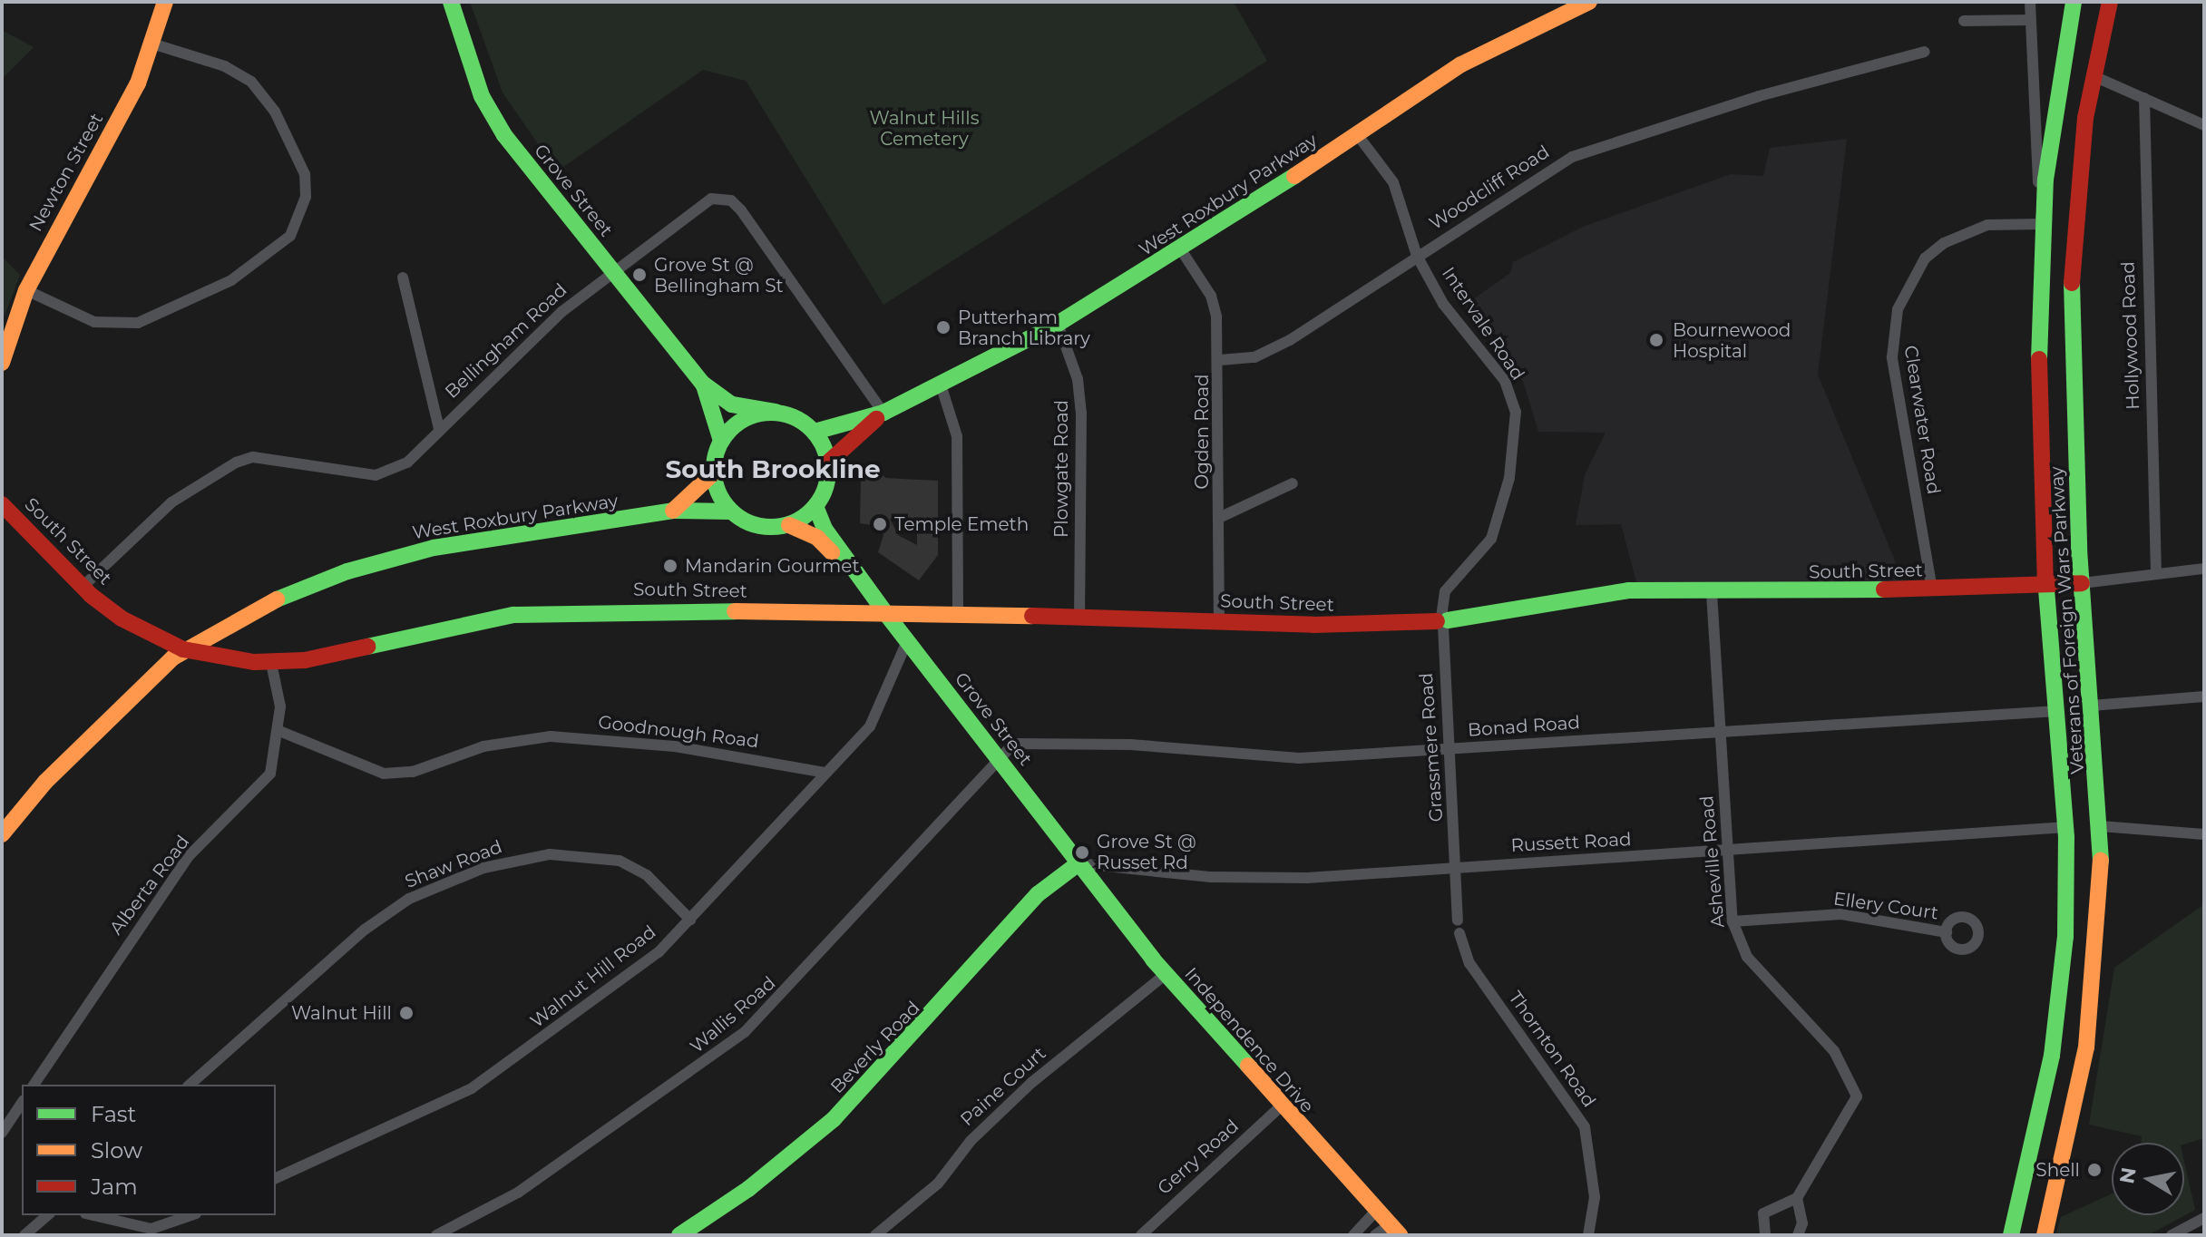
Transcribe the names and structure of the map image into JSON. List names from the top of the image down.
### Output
{
  "streets": {
    "main road": [
      "Newton Street",
      "Grove Street",
      "West Roxbury Parkway",
      "South Street",
      "Veterans of Foreign Wars Parkway",
      "Independence Drive",
      "Beverly Road"
    ],
    "street": [
      "Woodcliff Road",
      "Intervale Road",
      "Hollywood Road",
      "Bellingham Road",
      "Clearwater Road",
      "Ogden Road",
      "Plowgate Road",
      "Bonad Road",
      "Goodnough Road",
      "Grassmere Road",
      "Russett Road",
      "Asheville Road",
      "Shaw Road",
      "Alberta Road",
      "Ellery Court",
      "Walnut Hill Road",
      "Wallis Road",
      "Thornton Road",
      "Paine Court",
      "Gerry Road"
    ]
  },
  "crossings": [
    ["Woodcliff Road", "Intervale Road"],
    ["Woodcliff Road", "Ogden Road"],
    ["Grove Street", "West Roxbury Parkway"],
    ["Grove Street", "Bellingham Road"],
    ["Grove Street", "South Street"],
    ["Grove Street", "Bonad Road"],
    ["Grove Street", "Russett Road"],
    ["Grove Street", "Walnut Hill Road"],
    ["Grove Street", "Wallis Road"],
    ["Grove Street", "Independence Drive"],
    ["Grove Street", "Beverly Road"],
    ["West Roxbury Parkway", "Intervale Road"],
    ["West Roxbury Parkway", "Bellingham Road"],
    ["West Roxbury Parkway", "Ogden Road"],
    ["West Roxbury Parkway", "Plowgate Road"],
    ["West Roxbury Parkway", "South Street"],
    ["Intervale Road", "South Street"],
    ["Intervale Road", "Grassmere Road"],
    ["Hollywood Road", "South Street"],
    ["Bellingham Road", "South Street"],
    ["Clearwater Road", "South Street"],
    ["Clearwater Road", "Veterans of Foreign Wars Parkway"],
    ["Ogden Road", "South Street"],
    ["Plowgate Road", "South Street"],
    ["South Street", "Veterans of Foreign Wars Parkway"],
    ["South Street", "Grassmere Road"],
    ["South Street", "Asheville Road"],
    ["South Street", "Alberta Road"],
    ["Veterans of Foreign Wars Parkway", "Bonad Road"],
    ["Veterans of Foreign Wars Parkway", "Russett Road"],
    ["Bonad Road", "Grassmere Road"],
    ["Bonad Road", "Asheville Road"],
    ["Bonad Road", "Wallis Road"],
    ["Goodnough Road", "Alberta Road"],
    ["Goodnough Road", "Walnut Hill Road"],
    ["Grassmere Road", "Russett Road"],
    ["Russett Road", "Asheville Road"],
    ["Russett Road", "Independence Drive"],
    ["Russett Road", "Beverly Road"],
    ["Asheville Road", "Ellery Court"],
    ["Shaw Road", "Walnut Hill Road"],
    ["Independence Drive", "Beverly Road"],
    ["Independence Drive", "Paine Court"],
    ["Independence Drive", "Gerry Road"]
  ],
  "districts": ["South Brookline"],
  "parks": ["Walnut Hills Cemetery"],
  "places": [
    "Grove St @ Bellingham St",
    "Putterham Branch Library",
    "Bournewood Hospital",
    "Temple Emeth",
    "Mandarin Gourmet",
    "Grove St @ Russet Rd",
    "Walnut Hill",
    "Shell"
  ],
  "legend": ["Fast", "Slow", "Jam"],
  "north": "left"
}
